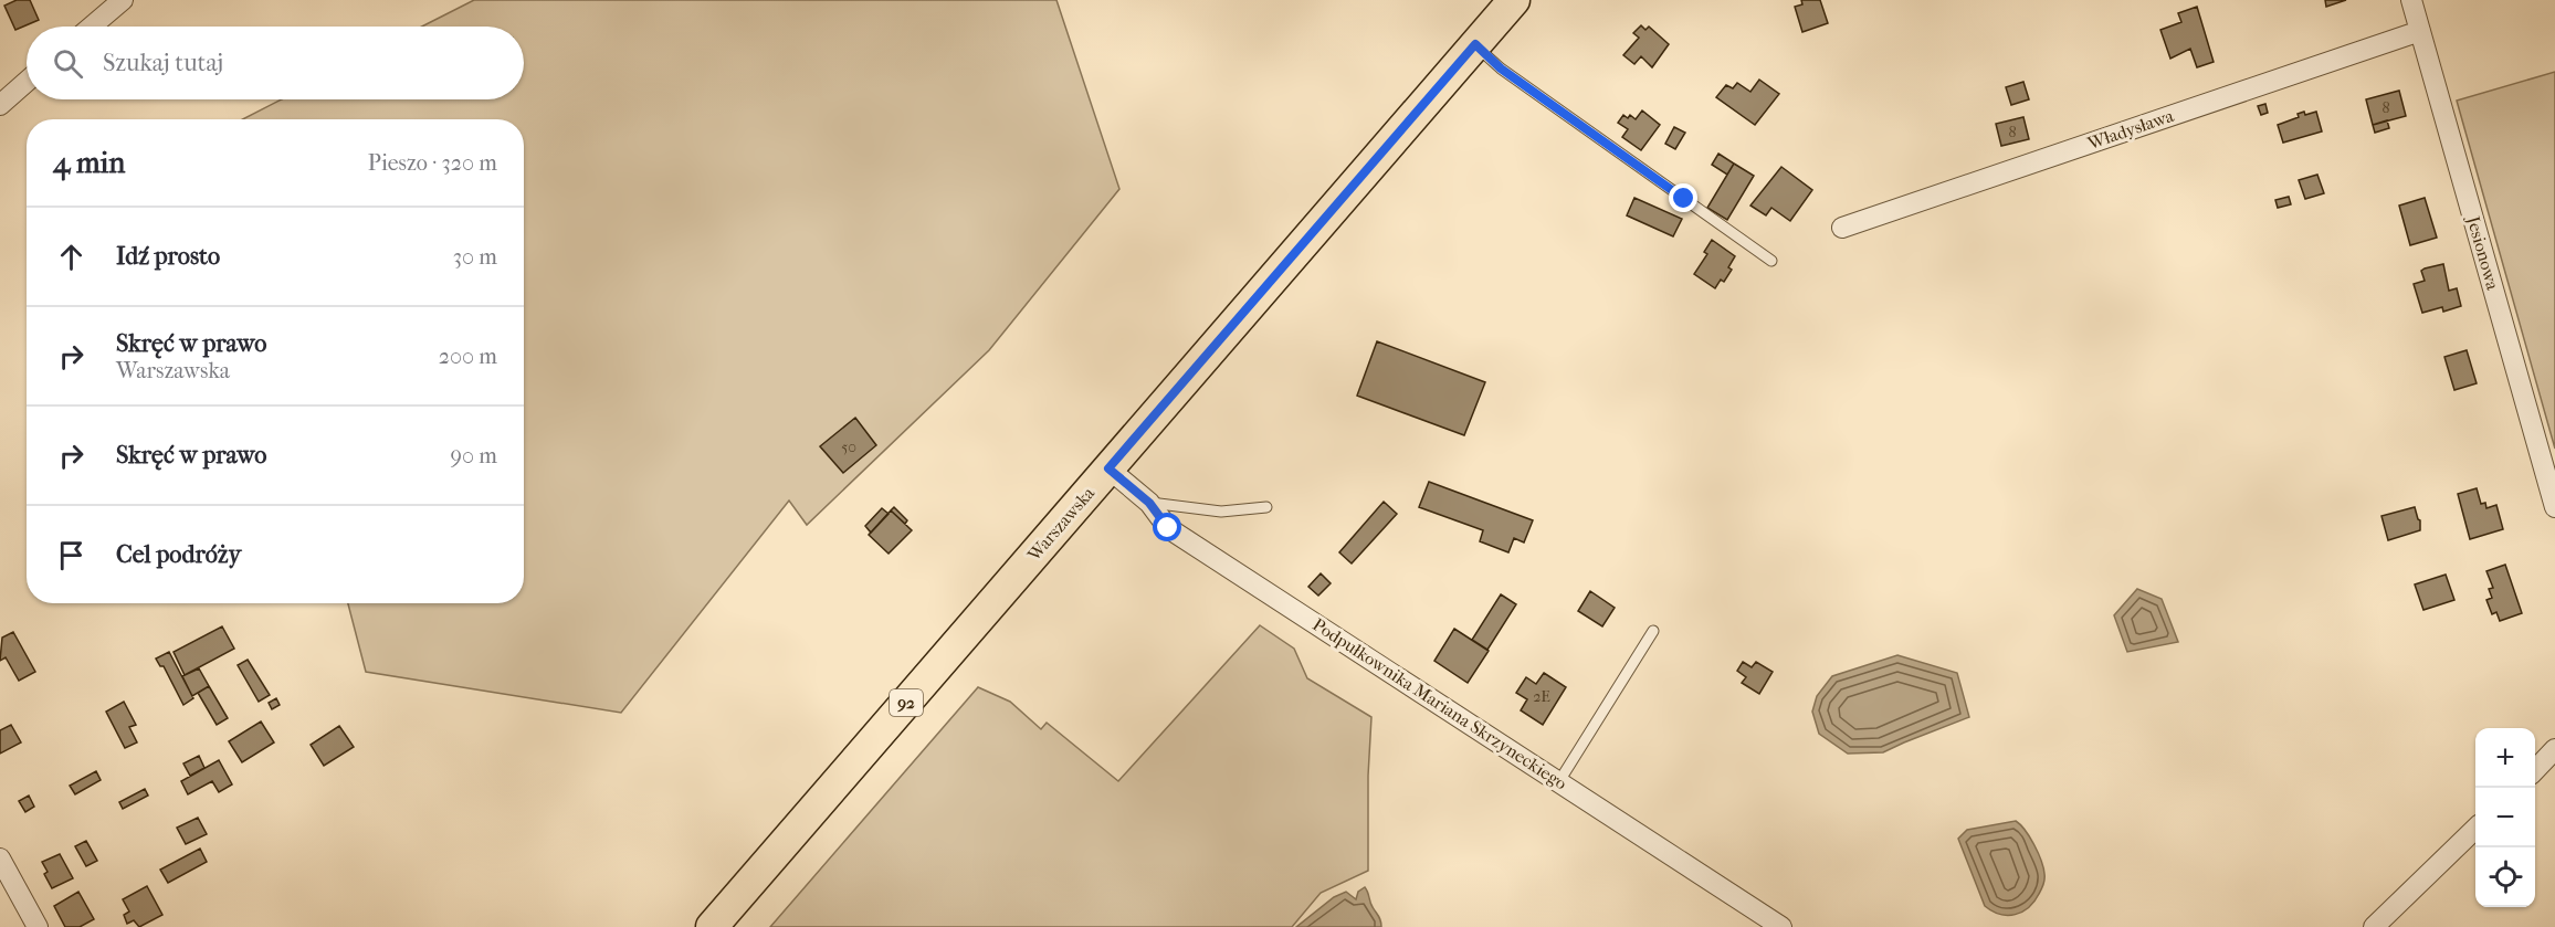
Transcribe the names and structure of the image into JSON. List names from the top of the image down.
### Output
{
  "streets": {
    "main road": ["Warszawska", "92"],
    "street": ["Władysława", "Jesionowa", "Podpułkownika Mariana Skrzyneckiego"]
  },
  "crossings": [
    ["Władysława", "Jesionowa"],
    ["Warszawska", "Podpułkownika Mariana Skrzyneckiego"]
  ],
  "house_numbers": [
    "8",
    "8",
    "50",
    "2E"
  ],
  "page": {
    "search": "Szukaj tutaj",
    "heading": ["4 min", "Pieszo · 320 m"],
    "list": [
      ["Idź prosto", "30 m"],
      ["Skręć w prawo", "Warszawska", "200 m"],
      ["Skręć w prawo", "90 m"],
      "Cel podróży"
    ],
    "map_buttons": ["+", "−"]
  }
}
